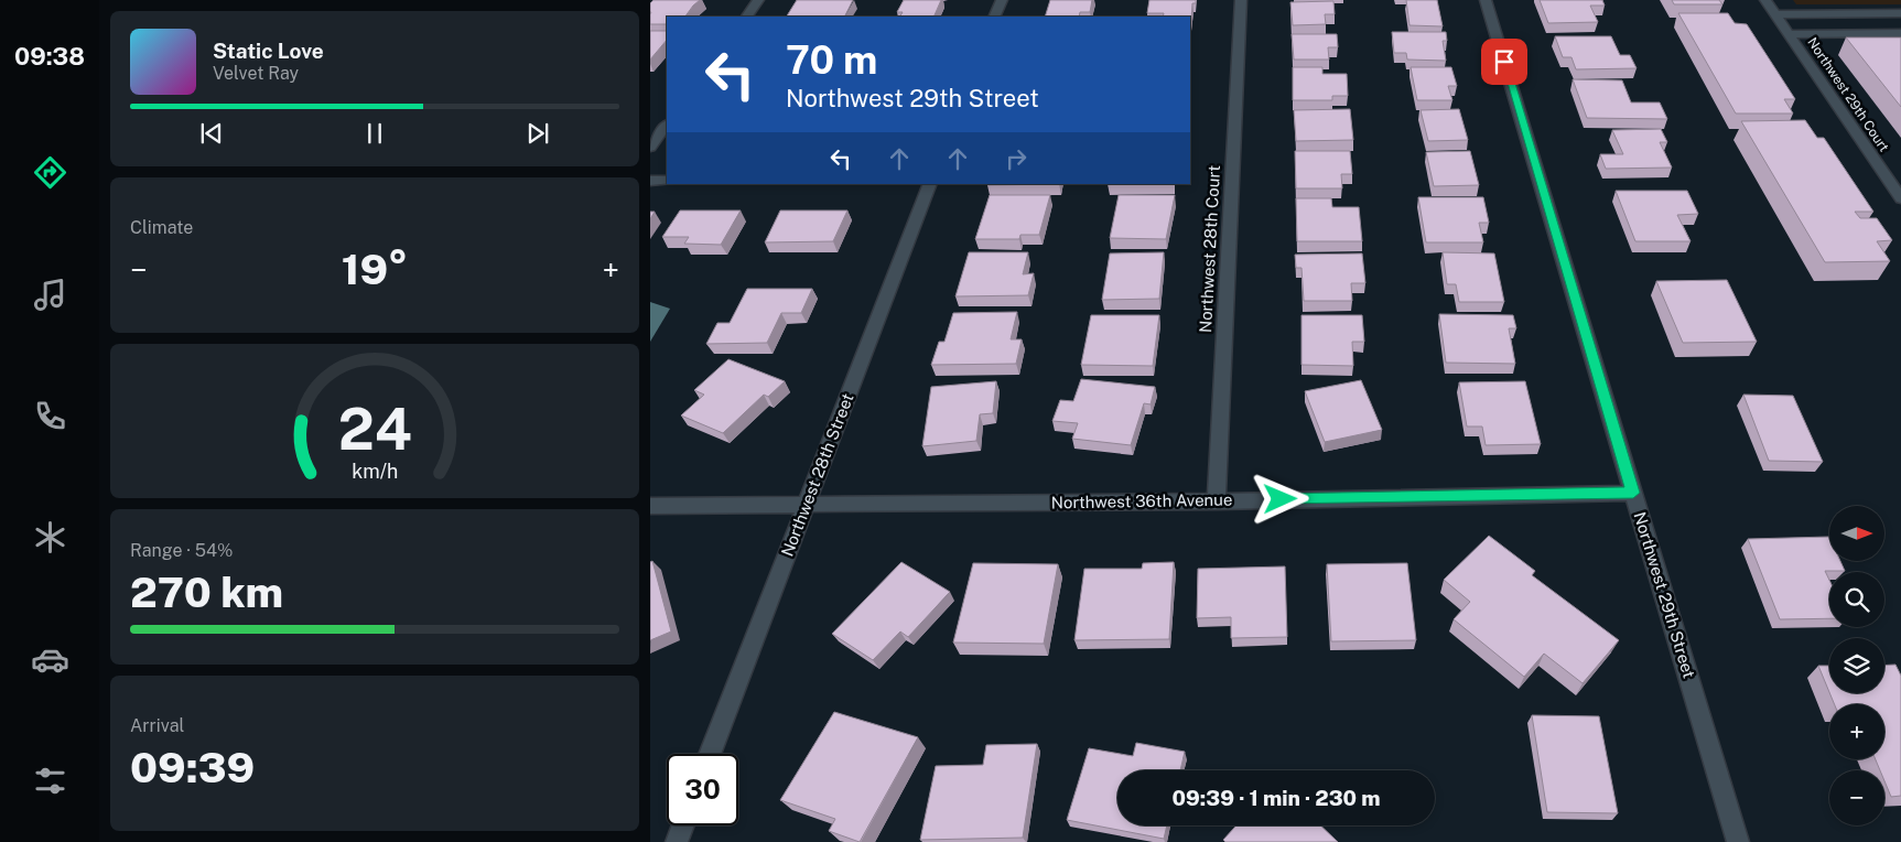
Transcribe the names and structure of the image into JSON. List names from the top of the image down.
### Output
{
  "streets": {
    "street": [
      "Northwest 29th Court",
      "Northwest 28th Court",
      "Northwest 28th Street",
      "Northwest 36th Avenue",
      "Northwest 29th Street"
    ]
  },
  "crossings": [
    ["Northwest 28th Court", "Northwest 36th Avenue"],
    ["Northwest 28th Street", "Northwest 36th Avenue"],
    ["Northwest 36th Avenue", "Northwest 29th Street"]
  ],
  "north": "right",
  "page": {
    "tabs": "09:38",
    "turn": ["70 m", "Northwest 29th Street"],
    "song": ["Static Love", "Velvet Ray"],
    "tile": [
      "Climate",
      ["Range · 54%", "270 km"],
      ["Arrival", "09:39"]
    ],
    "heat": ["−", "19°", "+"],
    "map_buttons": ["+", "−"],
    "limit": "30",
    "trip": "09:39 · 1 min · 230 m",
    "gauge": ["24", "km/h"]
  }
}
